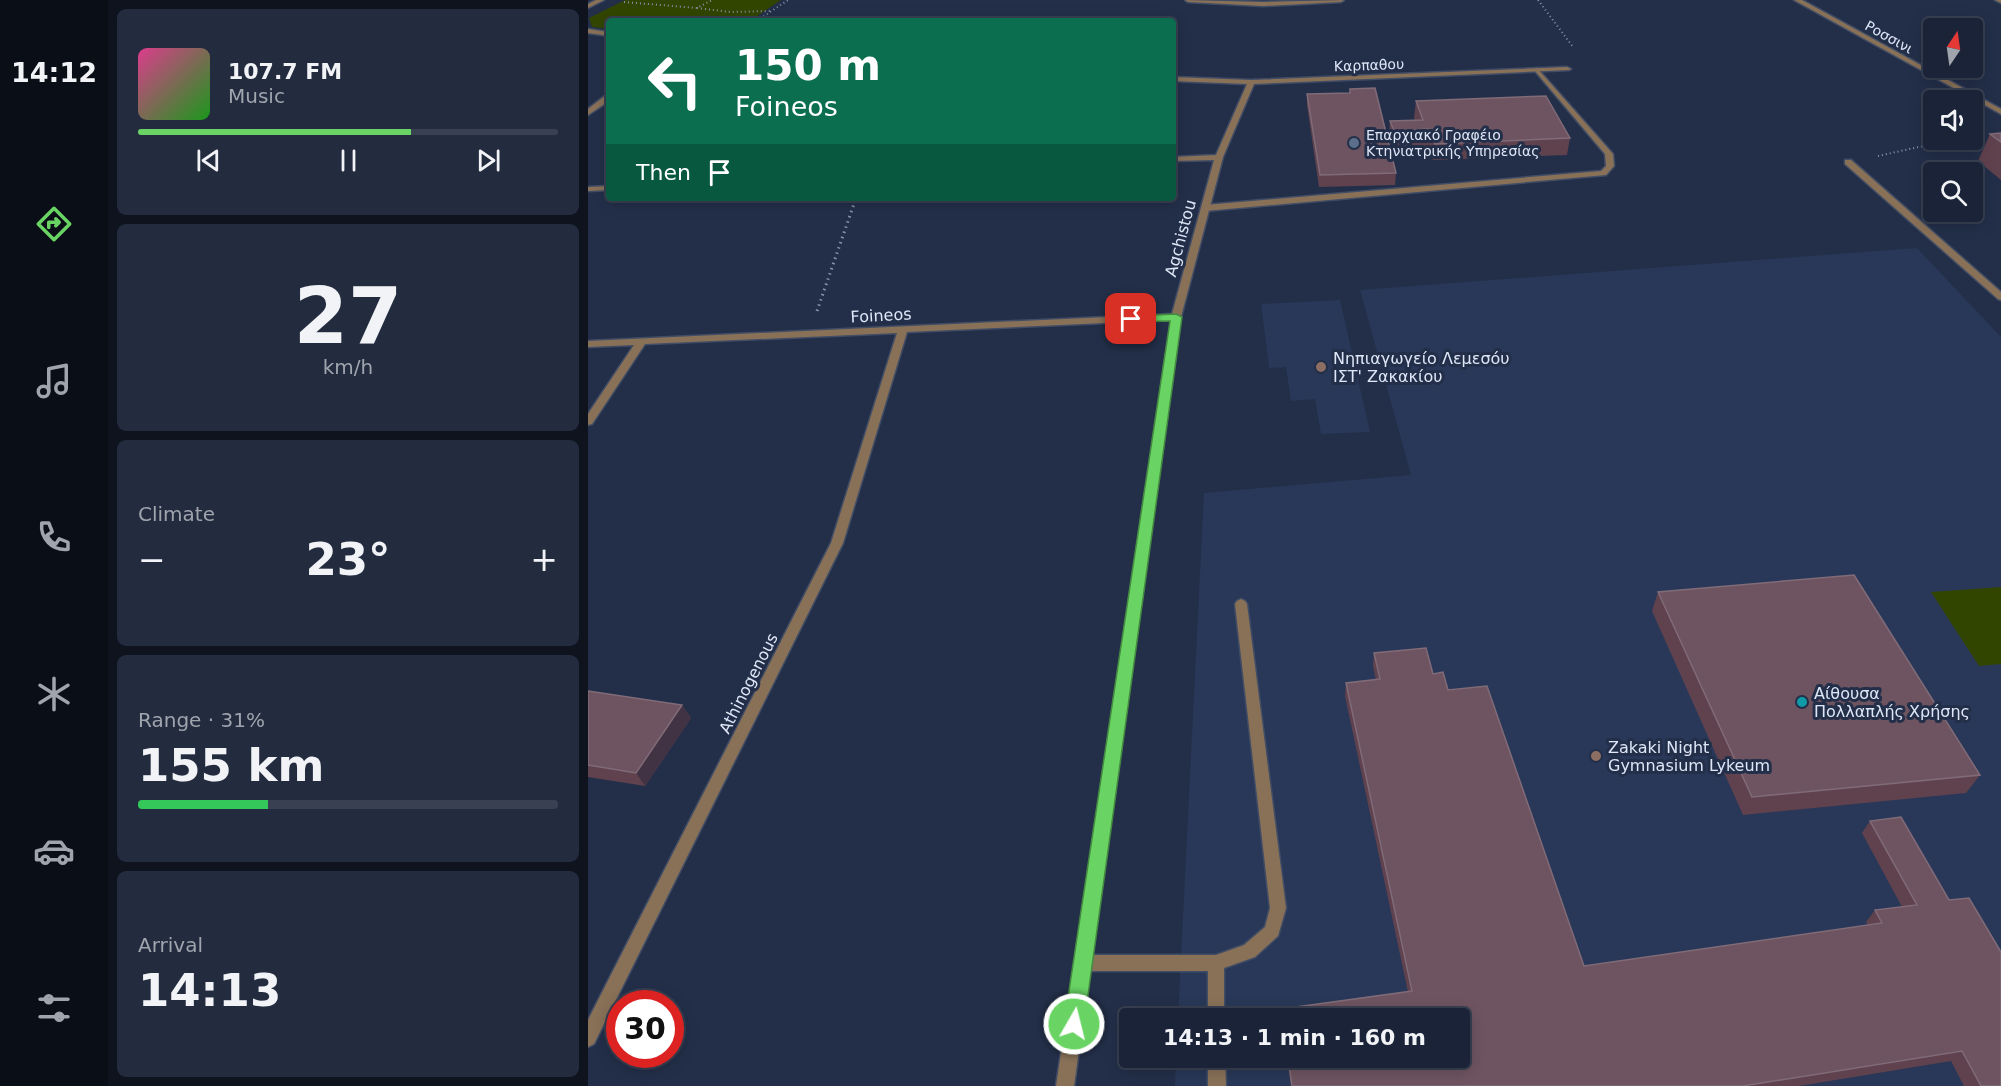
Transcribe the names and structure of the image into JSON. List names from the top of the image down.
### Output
{
  "streets": {
    "street": [
      "Ροσσινι",
      "Καρπαθου",
      "Agchistou",
      "Foineos",
      "Athinogenous"
    ]
  },
  "crossings": [
    ["Καρπαθου", "Agchistou"],
    ["Agchistou", "Foineos"],
    ["Foineos", "Athinogenous"]
  ],
  "places": [
    "Επαρχιακό Γραφέιο Κτηνιατρικής Υπηρεσίας",
    "Νηπιαγωγείο Λεμεσόυ ΙΣΤ' Ζακακίου",
    "Αίθουσα Πολλαπλής Χρήσης",
    "Zakaki Night Gymnasium Lykeum"
  ],
  "north": "top",
  "page": {
    "tabs": "14:12",
    "turn": ["150 m", "Foineos"],
    "song": ["107.7 FM", "Music"],
    "then": "Then",
    "tile": [
      ["27", "km/h"],
      "Climate",
      ["Range · 31%", "155 km"],
      ["Arrival", "14:13"]
    ],
    "heat": ["−", "23°", "+"],
    "limit": "30",
    "trip": "14:13 · 1 min · 160 m"
  }
}
